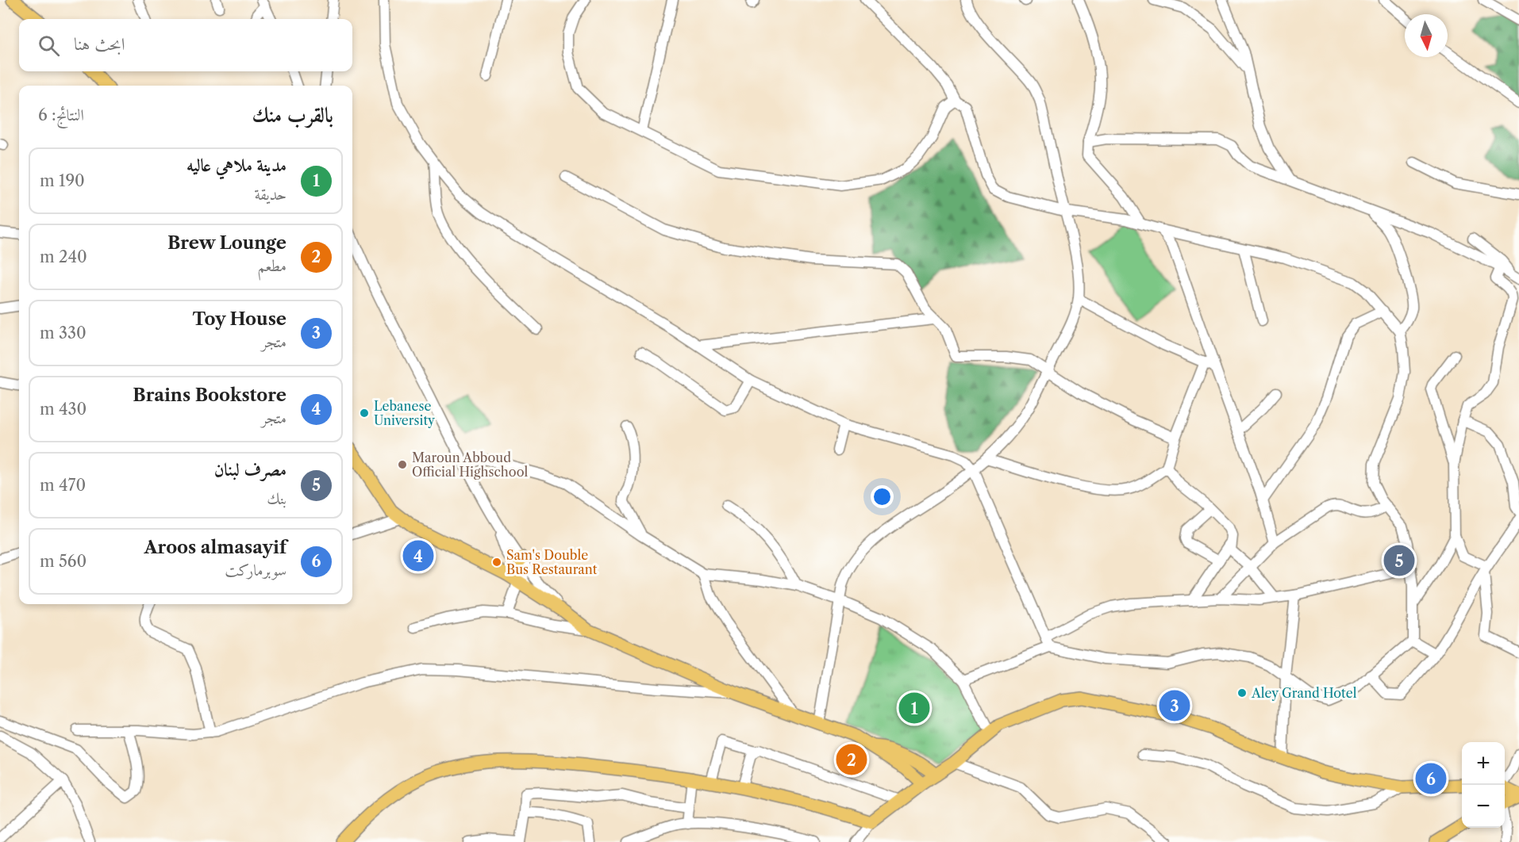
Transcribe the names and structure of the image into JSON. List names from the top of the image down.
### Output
{
  "places": [
    "Lebanese University",
    "Maroun Abboud Official Highschool",
    "Sam's Double Bus Restaurant",
    "Aley Grand Hotel"
  ],
  "north": "bottom",
  "page": {
    "search": "ابحث هنا",
    "heading": ["بالقرب منك", "النتائج: 6"],
    "list": [
      {
        "mark": "1",
        "name": "مدينة ملاهي عاليه",
        "note": "حديقة",
        "value": "190 m"
      },
      {
        "mark": "2",
        "name": "Brew Lounge",
        "note": "مطعم",
        "value": "240 m"
      },
      {
        "mark": "3",
        "name": "Toy House",
        "note": "متجر",
        "value": "330 m"
      },
      {
        "mark": "4",
        "name": "Brains Bookstore",
        "note": "متجر",
        "value": "430 m"
      },
      {
        "mark": "5",
        "name": "مصرف لبنان",
        "note": "بنك",
        "value": "470 m"
      },
      {
        "mark": "6",
        "name": "Aroos almasayif",
        "note": "سوبرماركت",
        "value": "560 m"
      }
    ],
    "pins": [
      "4",
      "5",
      "3",
      "1",
      "2",
      "6"
    ],
    "map_buttons": ["+", "−"]
  }
}
